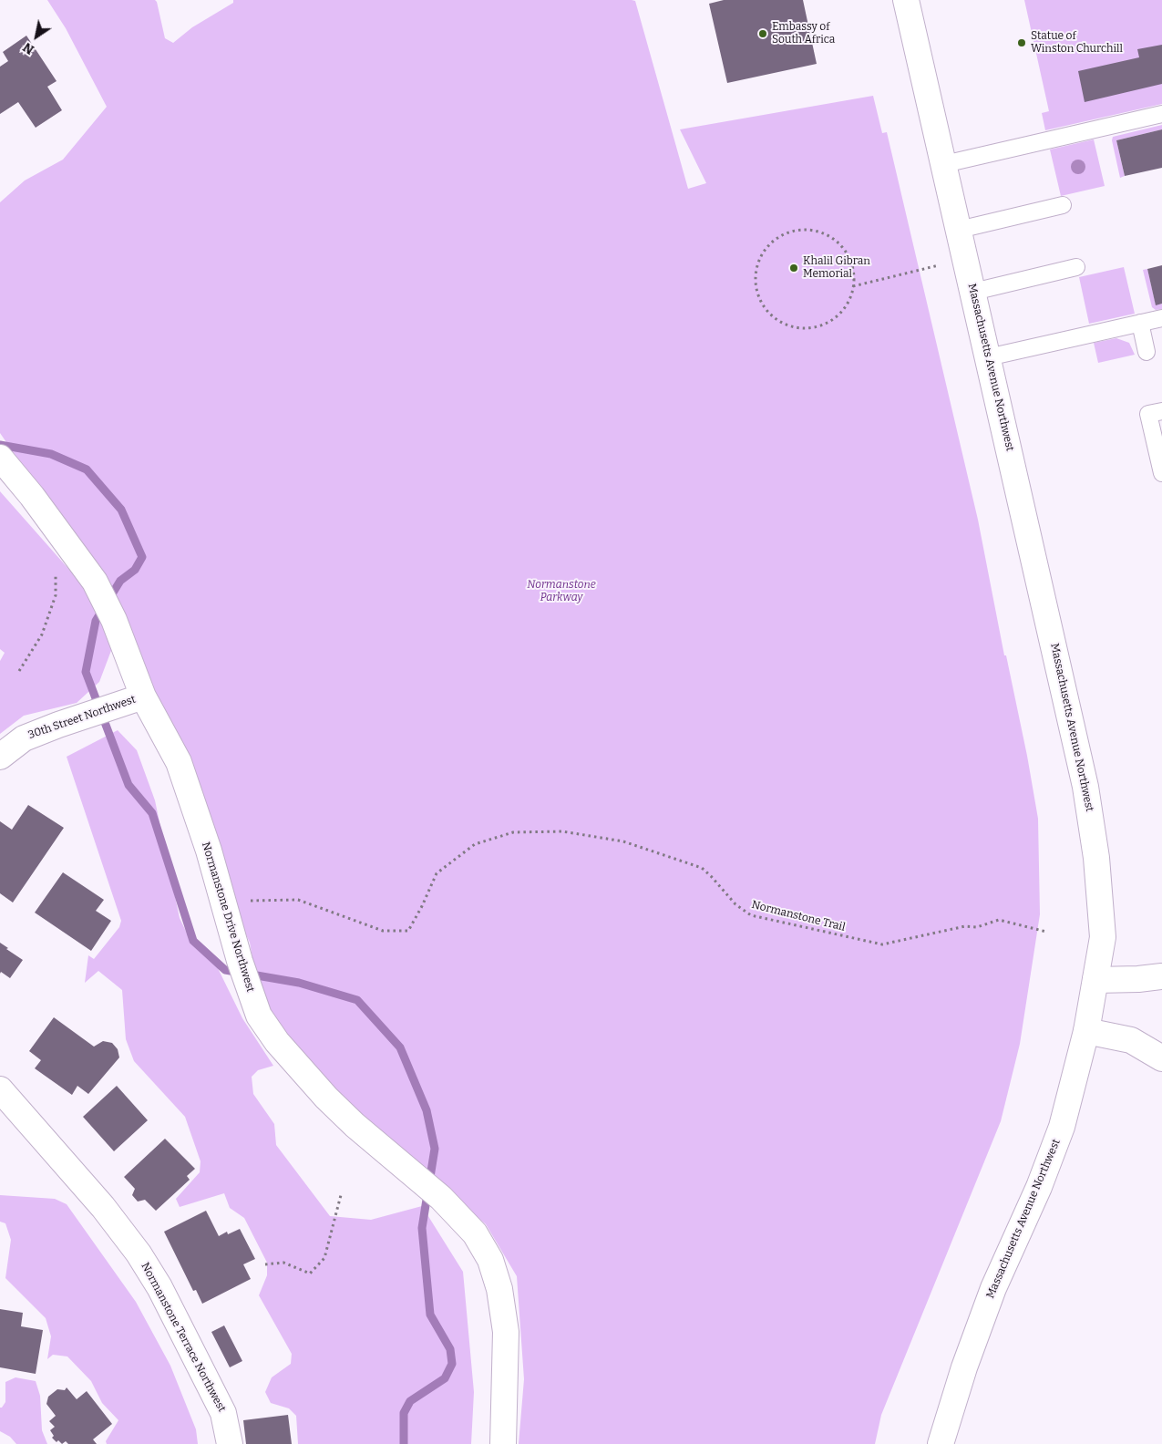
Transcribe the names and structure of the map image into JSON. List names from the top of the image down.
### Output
{
  "streets": {
    "street": [
      "Massachusetts Avenue Northwest",
      "30th Street Northwest",
      "Normanstone Drive Northwest",
      "Normanstone Terrace Northwest"
    ],
    "path": ["Normanstone Trail"]
  },
  "crossings": [
    ["30th Street Northwest", "Normanstone Drive Northwest"]
  ],
  "parks": ["Normanstone Parkway"],
  "places": ["Embassy of South Africa", "Statue of Winston Churchill", "Khalil Gibran Memorial"],
  "north": "bottom left"
}
